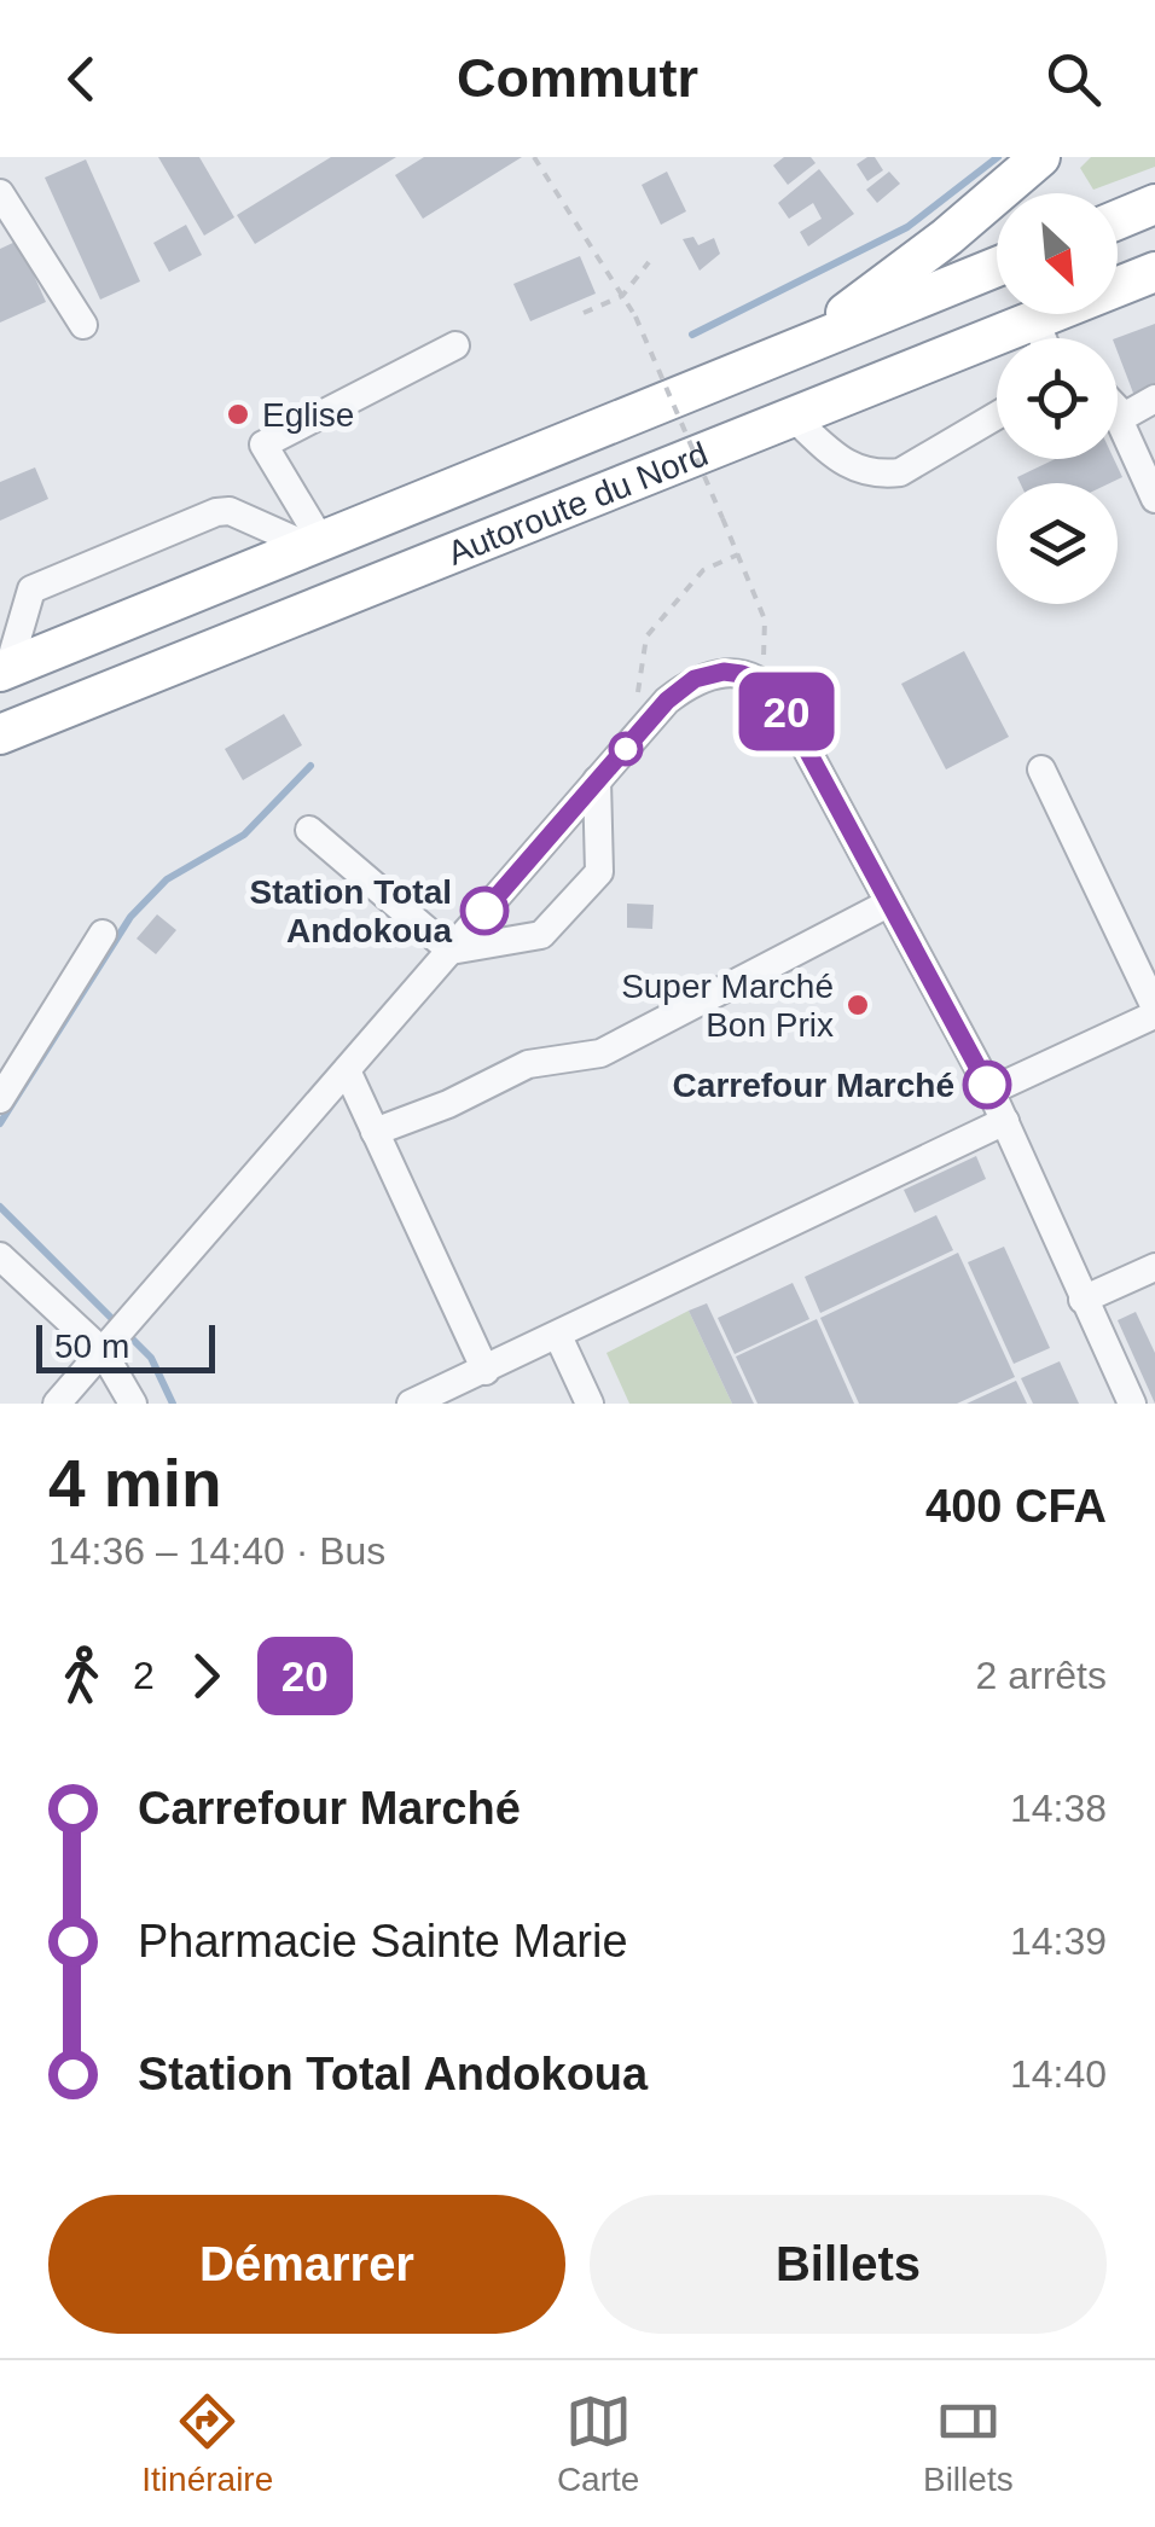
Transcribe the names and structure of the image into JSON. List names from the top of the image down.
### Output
{
  "streets": {
    "highway": ["Autoroute du Nord"]
  },
  "places": [
    "Eglise",
    "Station Total Andokoua",
    "Super Marché Bon Prix",
    "Carrefour Marché"
  ],
  "lines": ["bus line 20"],
  "scale_bar": "50 m",
  "north": "bottom right",
  "page": {
    "header": "Commutr",
    "on_map": "20",
    "scale": "50 m",
    "heading": ["4 min", "14:36 – 14:40 · Bus", "400 CFA"],
    "legs": ["2", "20", "2 arrêts"],
    "list": [
      {
        "name": "Carrefour Marché",
        "value": "14:38"
      },
      {
        "name": "Pharmacie Sainte Marie",
        "value": "14:39"
      },
      {
        "name": "Station Total Andokoua",
        "value": "14:40"
      }
    ],
    "buttons": ["Démarrer", "Billets"],
    "tabs": ["Itinéraire", "Carte", "Billets"]
  }
}
